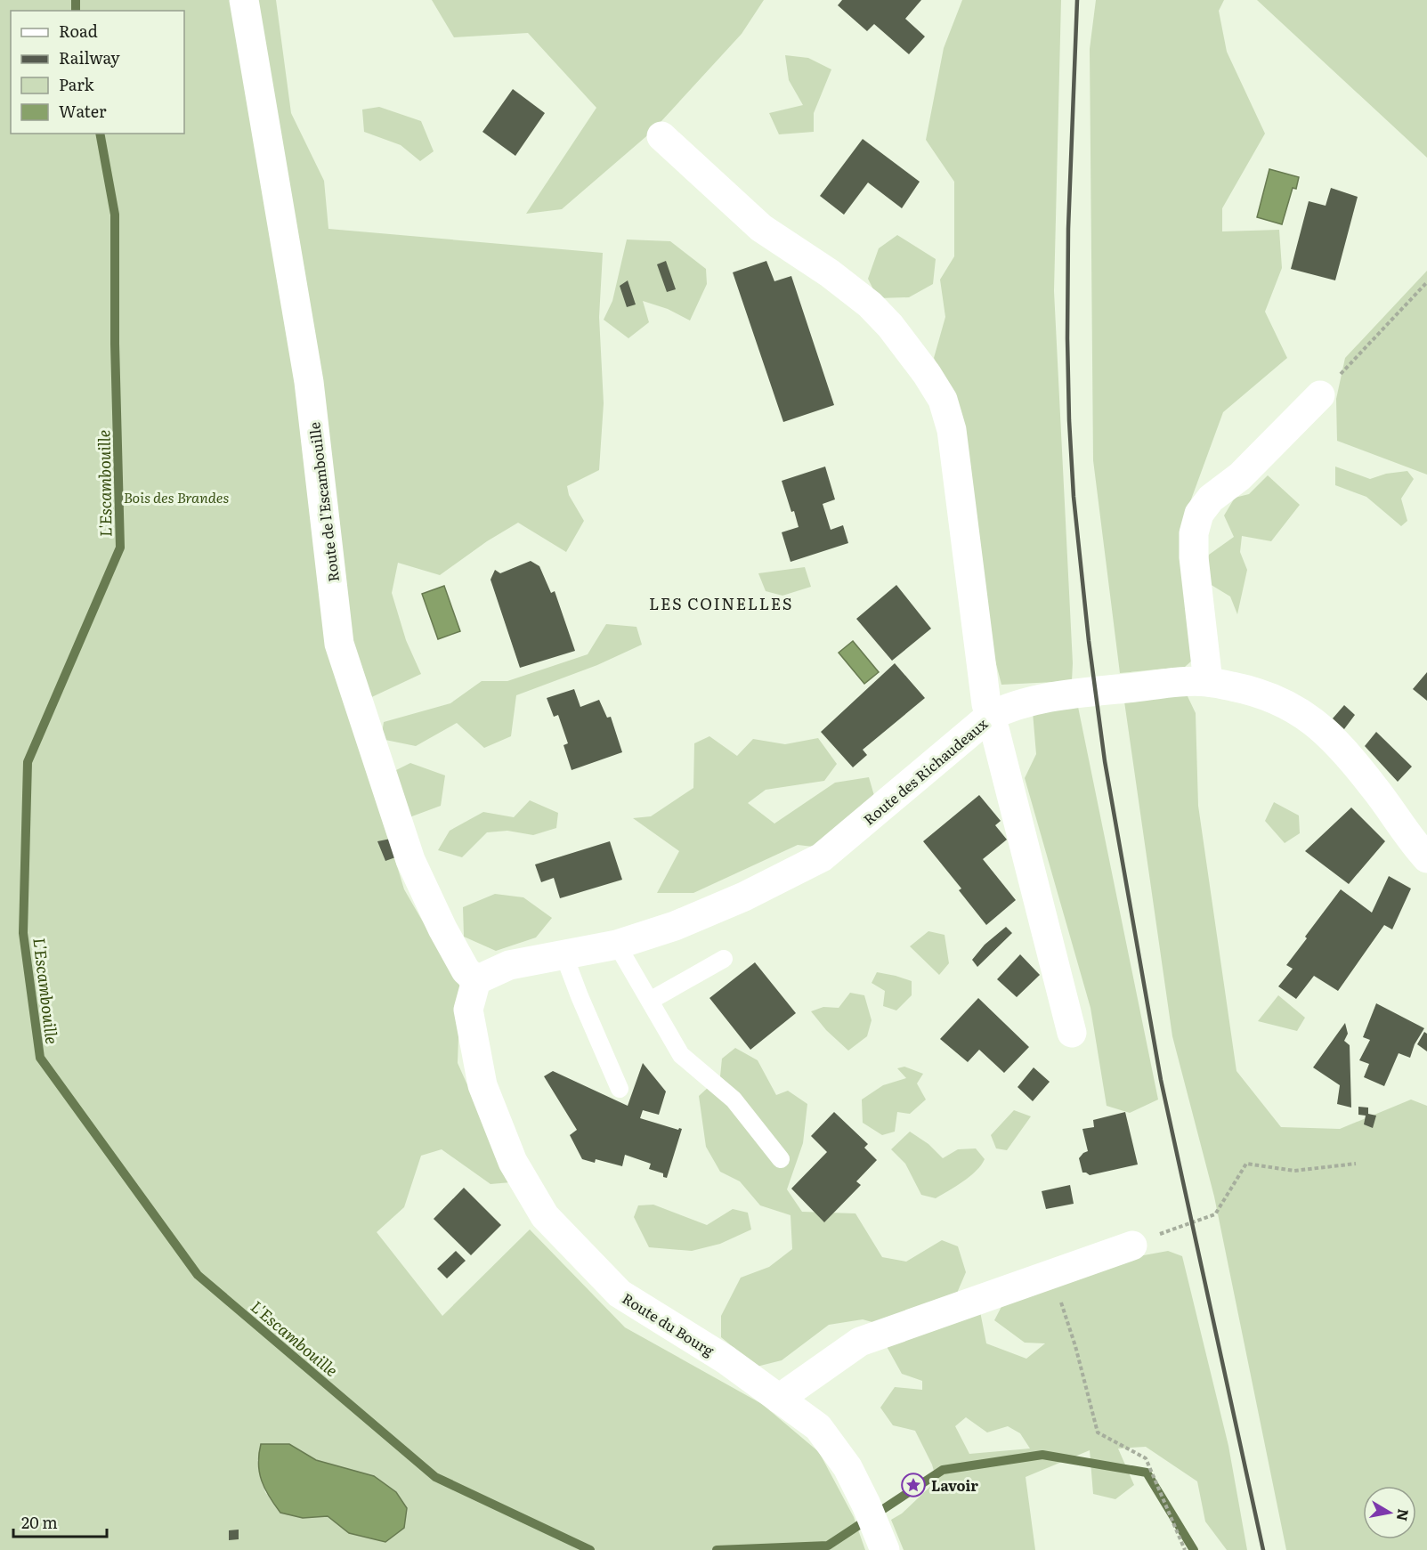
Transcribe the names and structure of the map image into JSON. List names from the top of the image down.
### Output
{
  "streets": {
    "street": ["Route de l'Escambouille", "Route des Richaudeaux", "Route du Bourg"]
  },
  "crossings": [
    ["Route de l'Escambouille", "Route des Richaudeaux"],
    ["Route de l'Escambouille", "Route du Bourg"],
    ["Route des Richaudeaux", "Route du Bourg"]
  ],
  "districts": ["LES COINELLES"],
  "water": ["L'Escambouille"],
  "parks": ["Bois des Brandes"],
  "places": {
    "place": ["Lavoir"]
  },
  "legend": [
    "Road",
    "Railway",
    "Park",
    "Water"
  ],
  "scale_bar": "20 m",
  "north": "right"
}
